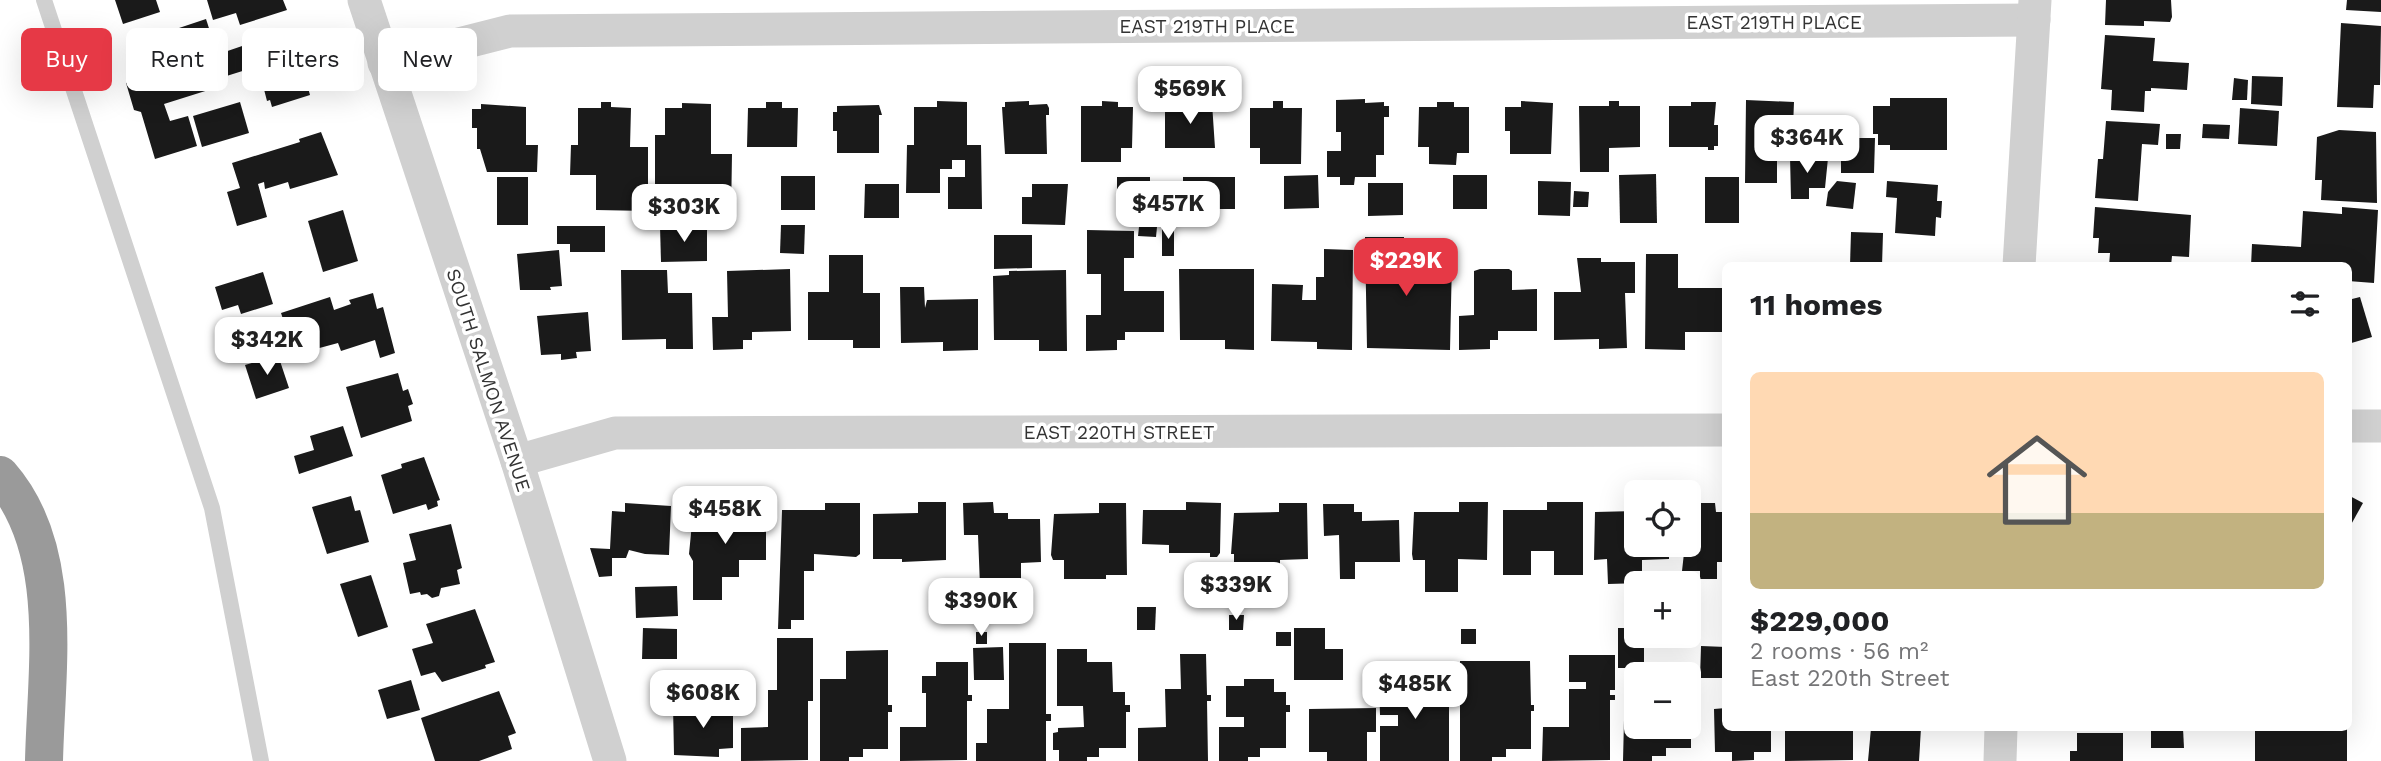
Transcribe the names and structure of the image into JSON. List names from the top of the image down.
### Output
{
  "streets": {
    "street": ["EAST 219TH PLACE", "SOUTH SALMON AVENUE", "EAST 220TH STREET"]
  },
  "crossings": [
    ["SOUTH SALMON AVENUE", "EAST 220TH STREET"]
  ],
  "page": {
    "chip": [
      "Buy",
      "Rent",
      "Filters",
      "New"
    ],
    "price": [
      "$569K",
      "$364K",
      "$457K",
      "$303K",
      "$229K",
      "$342K",
      "$458K",
      "$339K",
      "$390K",
      "$485K",
      "$608K"
    ],
    "heading": "11 homes",
    "list": [
      {
        "name": "$229,000",
        "note": "2 rooms · 56 m² · East 220th Street"
      }
    ],
    "map_buttons": ["+", "−"]
  }
}
